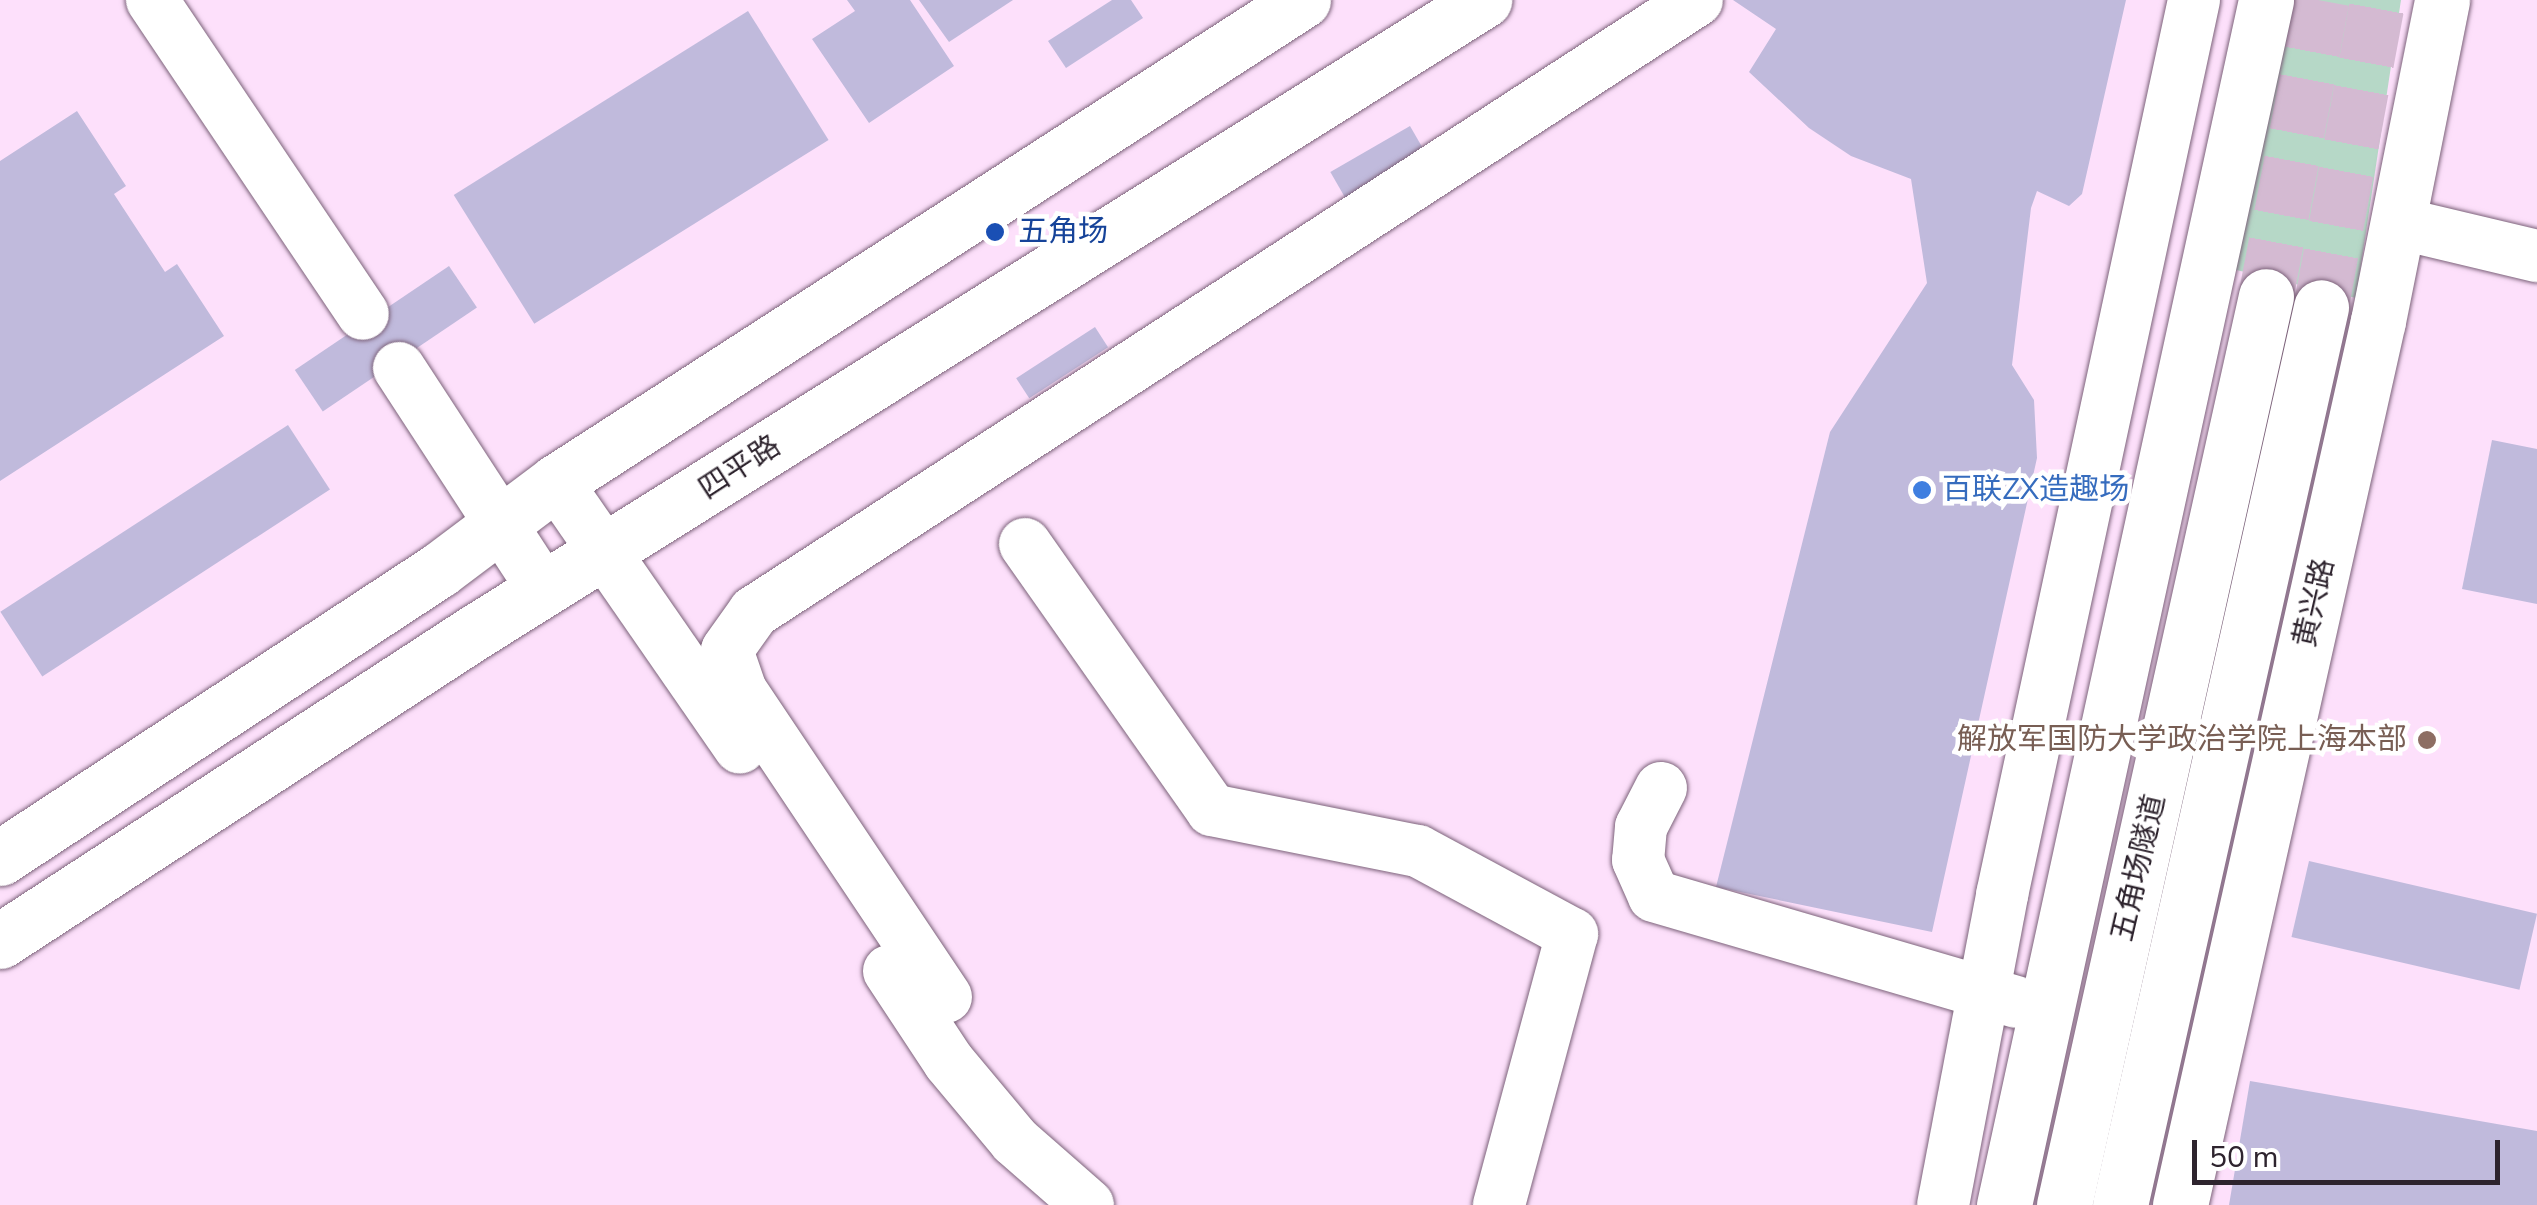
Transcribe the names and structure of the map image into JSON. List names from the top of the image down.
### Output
{
  "streets": {
    "main road": ["四平路", "黄兴路", "五角场隧道"]
  },
  "places": ["五角场", "百联ZX造趣场", "解放军国防大学政治学院上海本部"],
  "scale_bar": "50 m"
}
